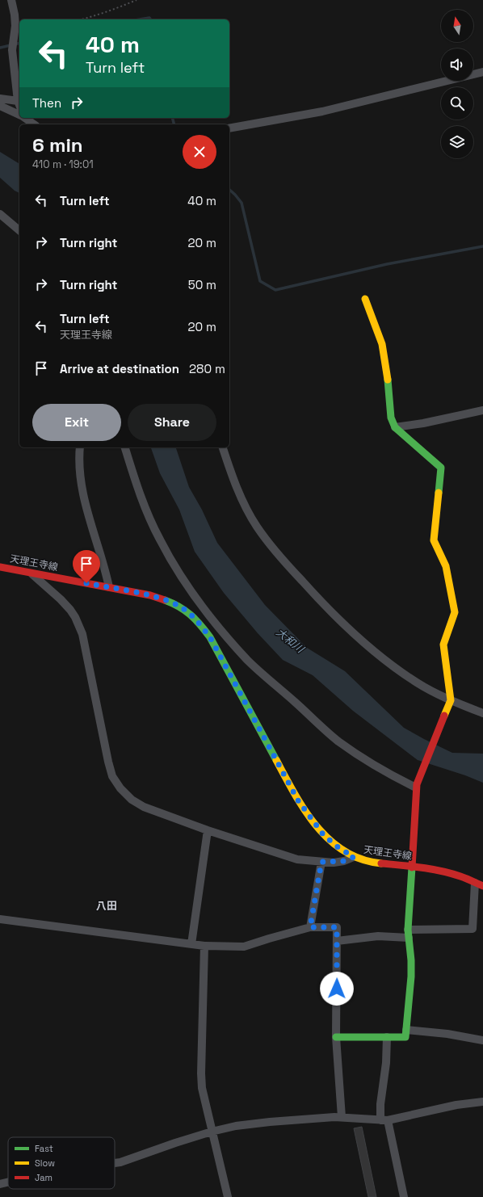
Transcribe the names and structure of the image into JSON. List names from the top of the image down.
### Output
{
  "streets": {
    "street": ["天理王寺線"]
  },
  "districts": ["八田"],
  "water": ["大和川"],
  "legend": ["Fast", "Slow", "Jam"],
  "north": "top",
  "page": {
    "turn": ["40 m", "Turn left"],
    "then": "Then",
    "heading": ["6 min", "410 m · 19:01"],
    "list": [
      {
        "name": "Turn left",
        "value": "40 m"
      },
      {
        "name": "Turn right",
        "value": "20 m"
      },
      {
        "name": "Turn right",
        "value": "50 m"
      },
      {
        "name": "Turn left",
        "note": "天理王寺線",
        "value": "20 m"
      },
      {
        "name": "Arrive at destination",
        "value": "280 m"
      }
    ],
    "buttons": ["Exit", "Share"]
  }
}
